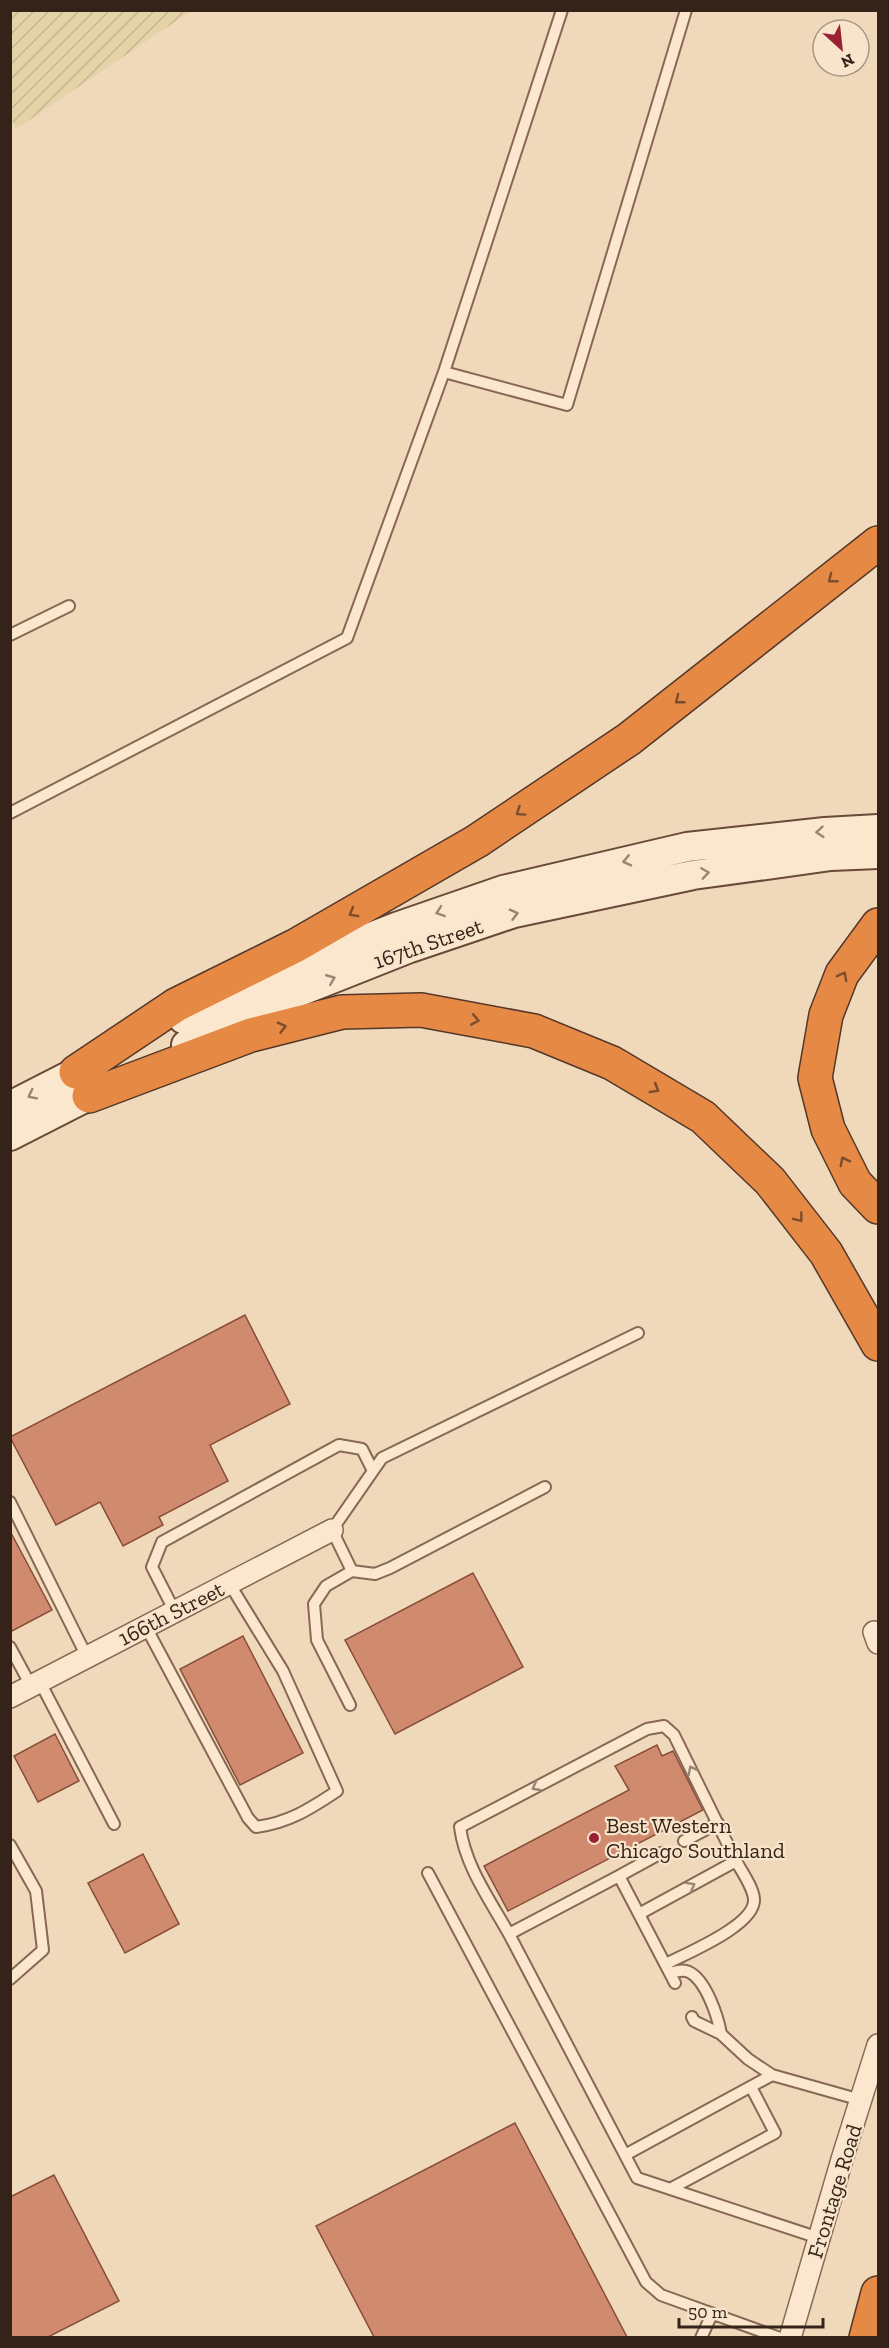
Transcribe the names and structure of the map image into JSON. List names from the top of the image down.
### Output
{
  "streets": {
    "main road": ["167th Street"],
    "street": ["166th Street", "Frontage Road"]
  },
  "places": ["Best Western Chicago Southland"],
  "scale_bar": "50 m",
  "north": "bottom right"
}
